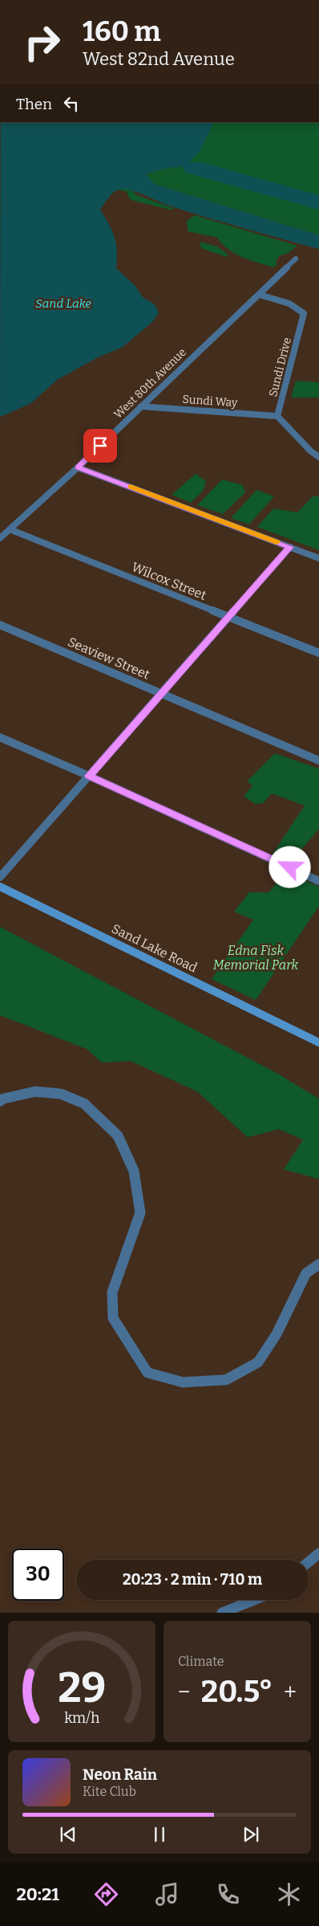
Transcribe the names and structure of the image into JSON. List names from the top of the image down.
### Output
{
  "streets": {
    "main road": ["Sand Lake Road"],
    "street": [
      "Sundi Drive",
      "West 80th Avenue",
      "Sundi Way",
      "Wilcox Street",
      "Seaview Street"
    ]
  },
  "crossings": [
    ["Sundi Drive", "West 80th Avenue"],
    ["Sundi Drive", "Sundi Way"],
    ["West 80th Avenue", "Sundi Way"],
    ["West 80th Avenue", "Wilcox Street"]
  ],
  "water": ["Sand Lake"],
  "parks": ["Edna Fisk Memorial Park"],
  "page": {
    "turn": ["160 m", "West 82nd Avenue"],
    "then": "Then",
    "limit": "30",
    "trip": "20:23 · 2 min · 710 m",
    "tile": "Climate",
    "heat": ["−", "20.5°", "+"],
    "song": ["Neon Rain", "Kite Club"],
    "tabs": "20:21",
    "gauge": ["29", "km/h"]
  }
}
